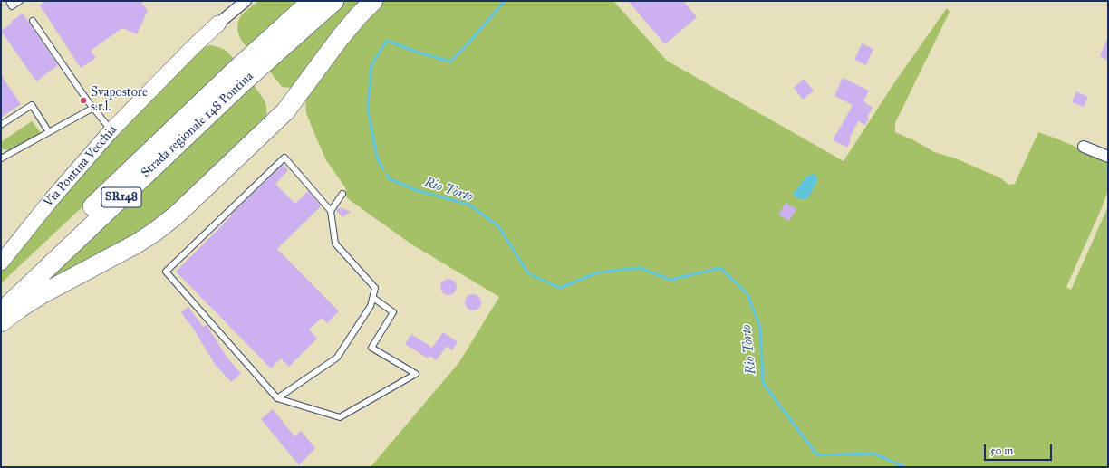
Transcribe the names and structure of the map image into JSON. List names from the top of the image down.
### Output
{
  "streets": {
    "highway": ["Strada regionale 148 Pontina", "SR148"],
    "street": ["Via Pontina Vecchia"]
  },
  "water": ["Rio Torto"],
  "places": ["Svapostore s.r.l."],
  "scale_bar": "50 m"
}
